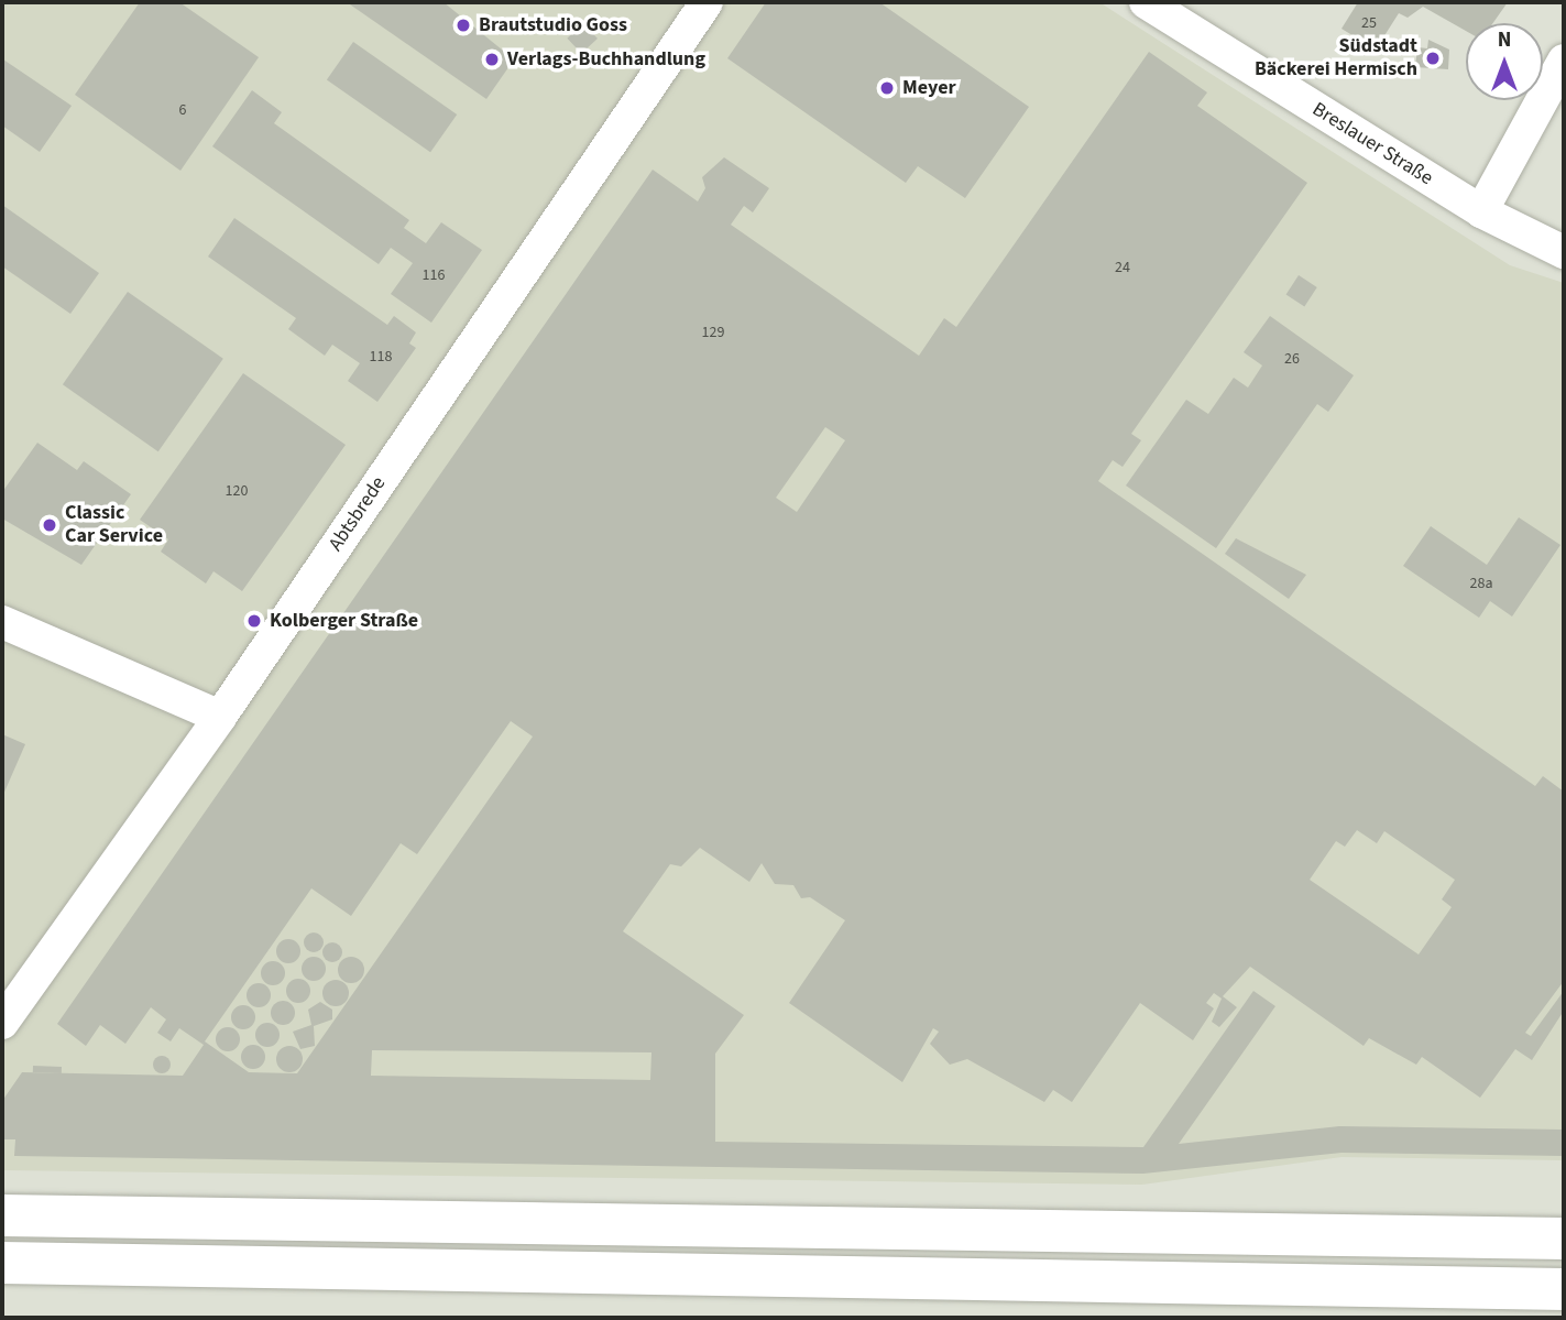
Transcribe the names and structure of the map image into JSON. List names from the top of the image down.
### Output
{
  "streets": {
    "street": ["Breslauer Straße", "Abtsbrede"]
  },
  "places": [
    "Brautstudio Goss",
    "Südstadt Bäckerei Hermisch",
    "Verlags-Buchhandlung",
    "Meyer",
    "Classic Car Service",
    "Kolberger Straße"
  ],
  "house_numbers": [
    "25",
    "6",
    "24",
    "116",
    "129",
    "118",
    "26",
    "120",
    "28a"
  ],
  "north": "top"
}
